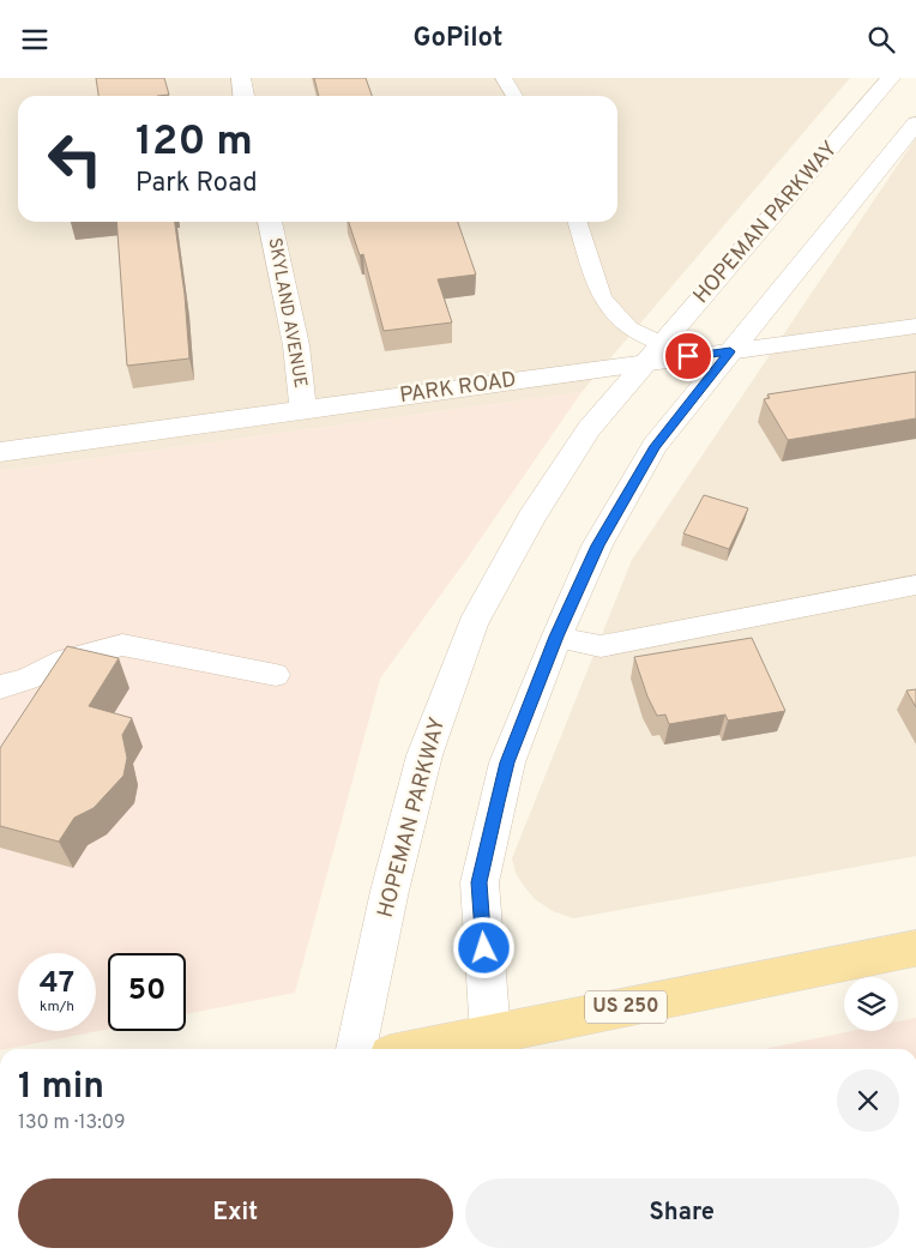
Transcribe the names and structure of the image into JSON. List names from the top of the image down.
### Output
{
  "streets": {
    "main road": [
      "HOPEMAN PARKWAY",
      "SKYLAND AVENUE",
      "PARK ROAD",
      "US 250"
    ]
  },
  "crossings": [
    ["HOPEMAN PARKWAY", "PARK ROAD"],
    ["SKYLAND AVENUE", "PARK ROAD"]
  ],
  "page": {
    "header": "GoPilot",
    "turn": ["120 m", "Park Road"],
    "speed": "47 km/h",
    "limit": "50",
    "heading": ["1 min", "130 m · 13:09"],
    "buttons": ["Exit", "Share"]
  }
}
